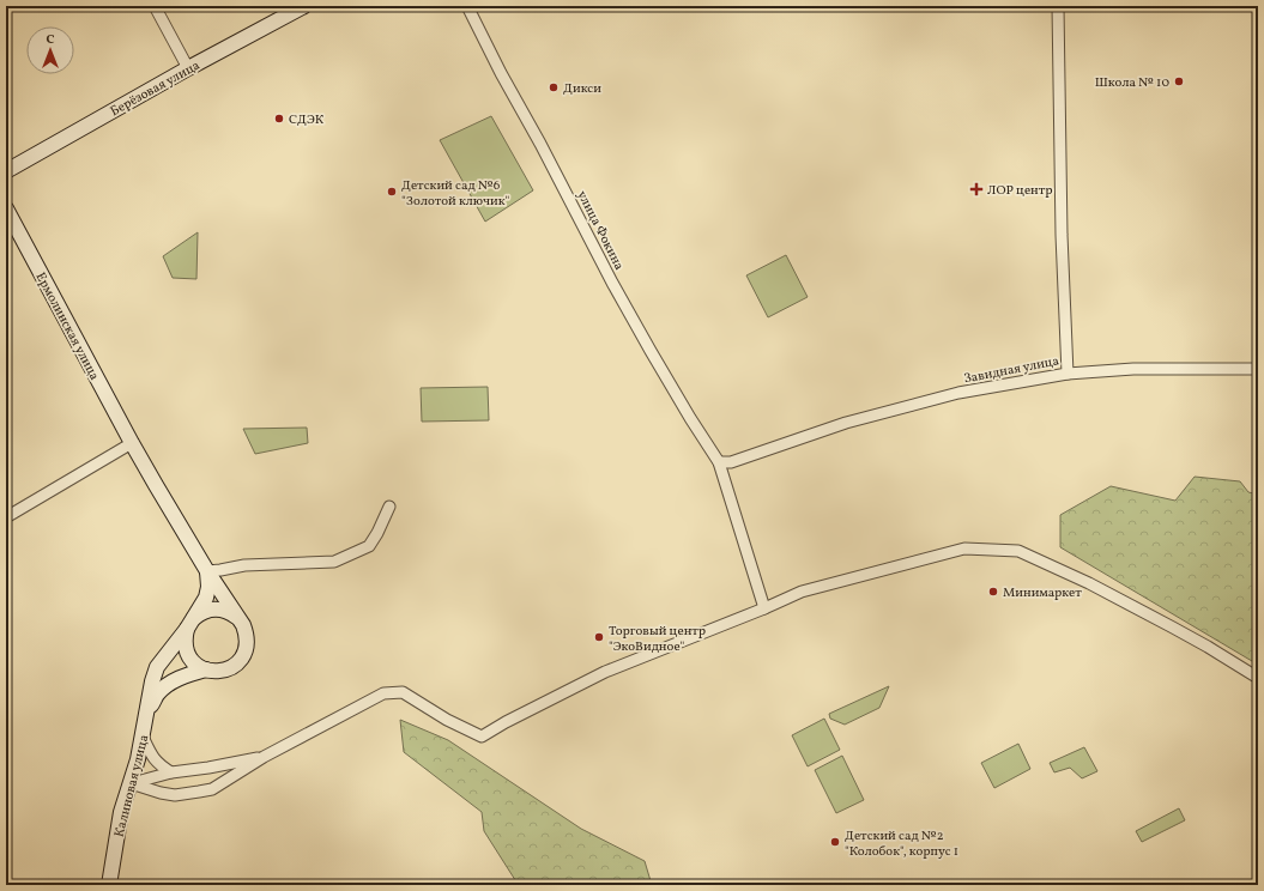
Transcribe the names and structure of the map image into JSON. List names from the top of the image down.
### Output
{
  "streets": {
    "street": [
      "Берёзовая улица",
      "улица Фокина",
      "Ермолинская улица",
      "Завидная улица",
      "Калиновая улица"
    ]
  },
  "crossings": [
    ["улица Фокина", "Завидная улица"]
  ],
  "places": {
    "other": [
      "Школа № 10",
      "Дикси",
      "СДЭК",
      "Детский сад №6 \"Золотой ключик\"",
      "Минимаркет",
      "Торговый центр \"ЭкоВидное\"",
      "Детский сад №2 \"Колобок\", корпус 1"
    ],
    "health": ["ЛОР центр"]
  },
  "north": "top"
}
